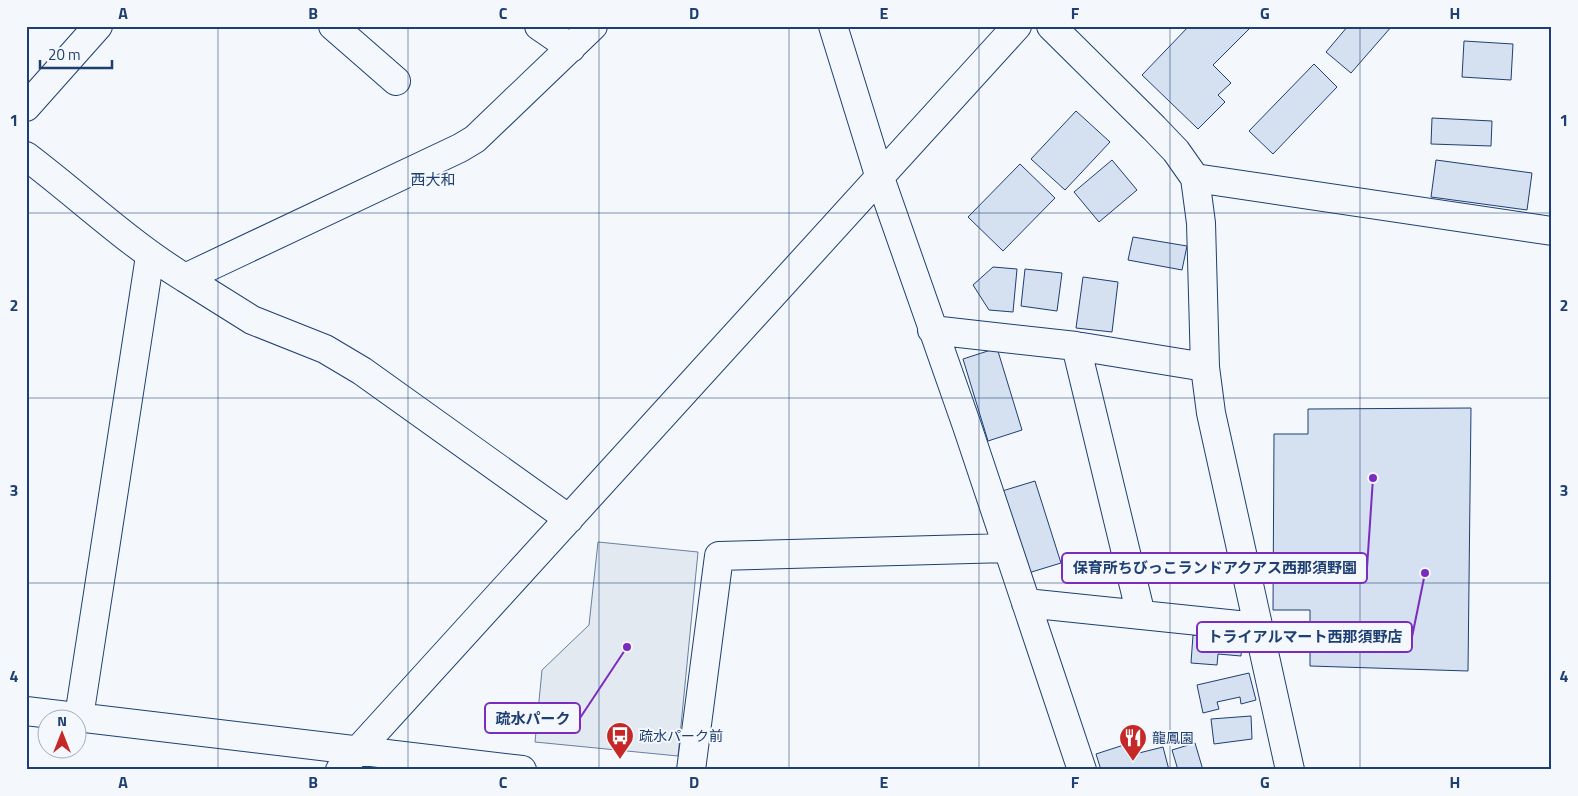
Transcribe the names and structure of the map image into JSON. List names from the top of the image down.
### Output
{
  "districts": ["西大和"],
  "places": {
    "other": ["保育所ちびっこランドアクアス西那須野園", "トライアルマート西那須野店", "疏水パーク"],
    "bus stop": ["疏水パーク前"],
    "restaurant": ["龍鳳園"]
  },
  "scale_bar": "20 m",
  "north": "top",
  "grid": {
    "columns": [
      "A",
      "B",
      "C",
      "D",
      "E",
      "F",
      "G",
      "H"
    ],
    "rows": [
      "1",
      "2",
      "3",
      "4"
    ]
  }
}
